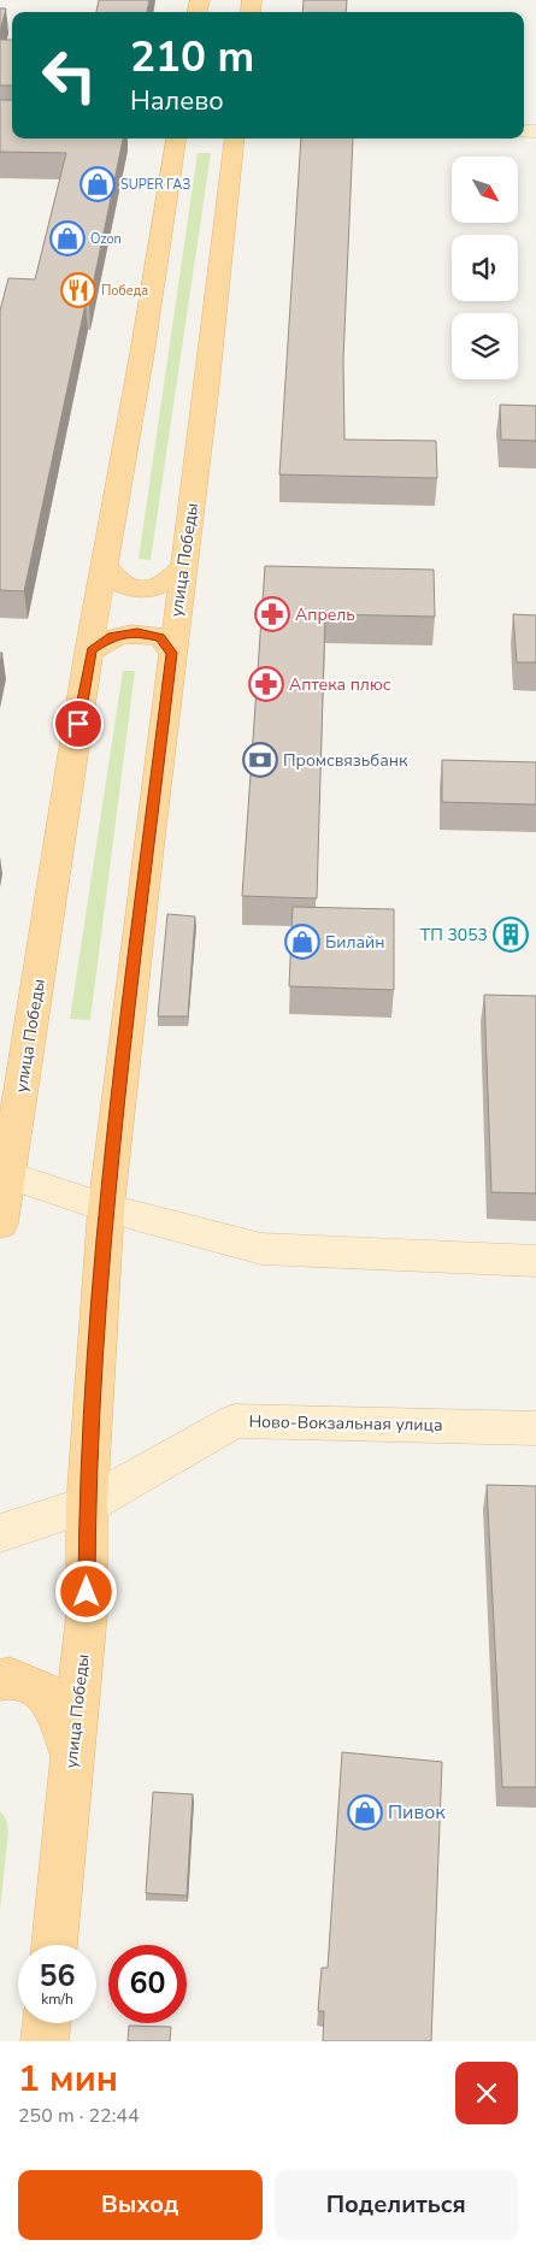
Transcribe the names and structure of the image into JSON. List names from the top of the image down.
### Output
{
  "streets": {
    "main road": ["улица Победы", "Ново-Вокзальная улица"]
  },
  "crossings": [
    ["улица Победы", "Ново-Вокзальная улица"]
  ],
  "places": {
    "shop": [
      "SUPER ГАЗ",
      "Ozon",
      "Билайн",
      "Пивок"
    ],
    "restaurant": ["Победа"],
    "pharmacy": ["Апрель", "Аптека плюс"],
    "bank": ["Промсвязьбанк"],
    "building": ["ТП 3053"]
  },
  "north": "bottom right",
  "page": {
    "turn": ["210 m", "Налево"],
    "speed": "56 km/h",
    "limit": "60",
    "heading": ["1 мин", "250 m · 22:44"],
    "buttons": ["Выход", "Поделиться"]
  }
}
